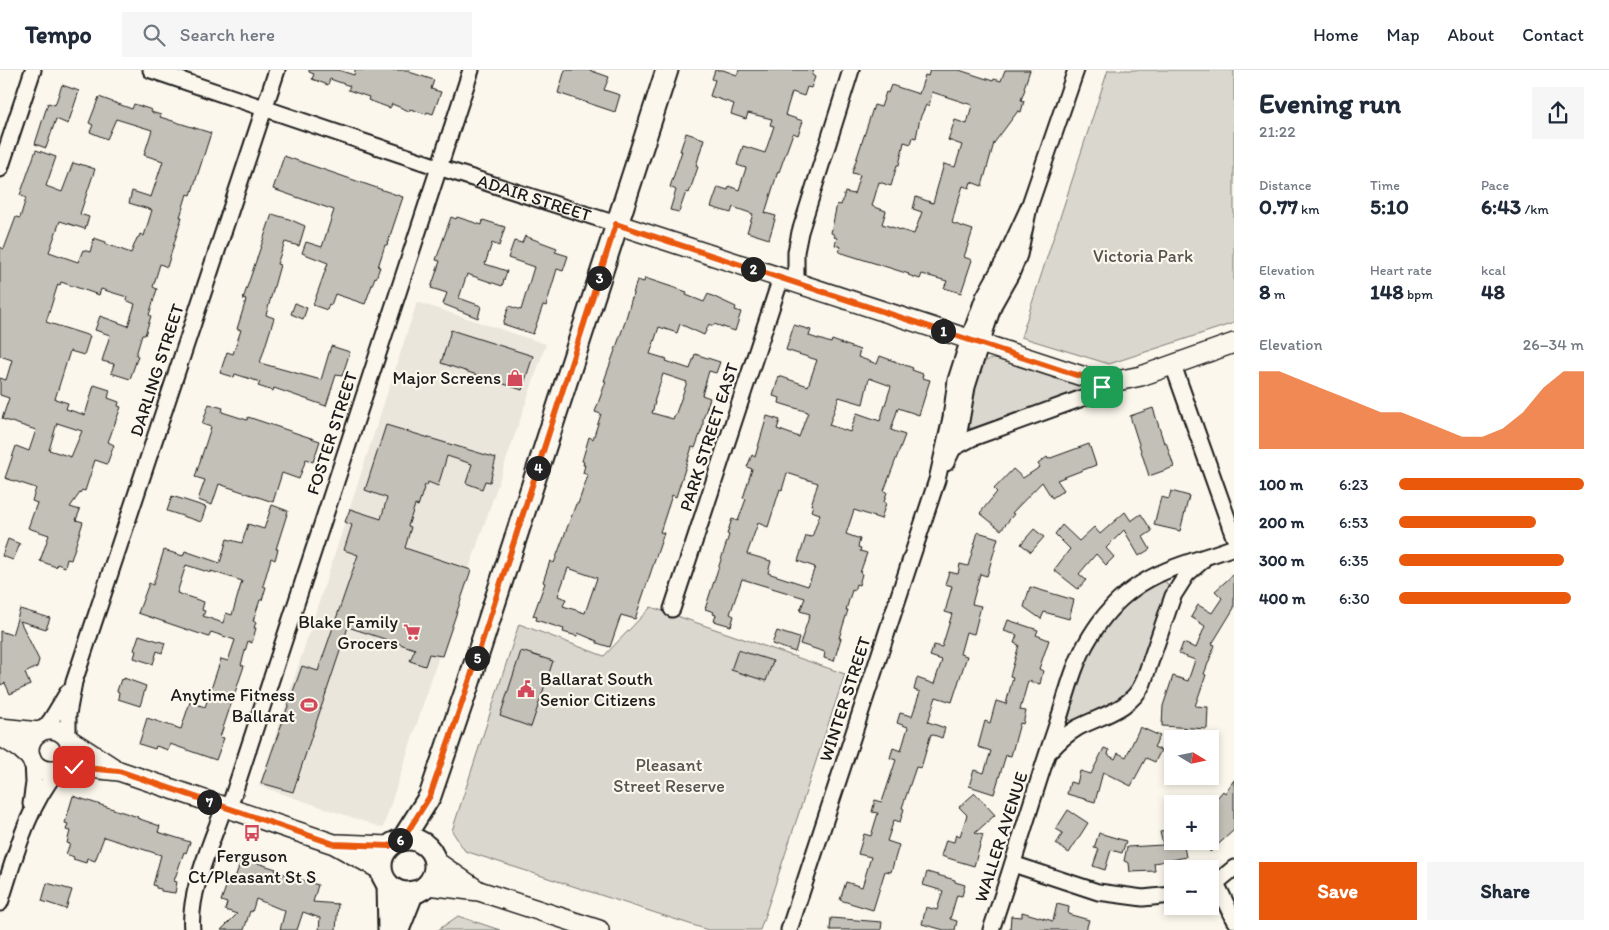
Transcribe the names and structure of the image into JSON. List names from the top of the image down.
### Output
{
  "streets": {
    "street": [
      "ADAIR STREET",
      "DARLING STREET",
      "FOSTER STREET",
      "PARK STREET EAST",
      "WINTER STREET",
      "WALLER AVENUE"
    ]
  },
  "crossings": [
    ["ADAIR STREET", "DARLING STREET"],
    ["ADAIR STREET", "FOSTER STREET"],
    ["ADAIR STREET", "PARK STREET EAST"],
    ["ADAIR STREET", "WINTER STREET"]
  ],
  "parks": ["Victoria Park", "Pleasant Street Reserve"],
  "places": {
    "shop": ["Major Screens"],
    "supermarket": ["Blake Family Grocers"],
    "public building": ["Ballarat South Senior Citizens"],
    "sports": ["Anytime Fitness Ballarat"],
    "bus stop": ["Ferguson Ct/Pleasant St S"]
  },
  "north": "right",
  "page": {
    "header": "Tempo",
    "search": "Search here",
    "nav": [
      "Home",
      "Map",
      "About",
      "Contact"
    ],
    "heading": ["Evening run", "21:22"],
    "stats": [
      ["Distance", "0.77 km"],
      ["Time", "5:10"],
      ["Pace", "6:43 /km"],
      ["Elevation", "8 m"],
      ["Heart rate", "148 bpm"],
      ["kcal", "48"]
    ],
    "pins": [
      "2",
      "3",
      "1",
      "4",
      "5",
      "7",
      "6"
    ],
    "chart": ["Elevation", "26–34 m"],
    "list": [
      {
        "name": "100 m",
        "note": "6:23"
      },
      {
        "name": "200 m",
        "note": "6:53"
      },
      {
        "name": "300 m",
        "note": "6:35"
      },
      {
        "name": "400 m",
        "note": "6:30"
      }
    ],
    "map_buttons": ["+", "−"],
    "buttons": ["Save", "Share"]
  }
}
